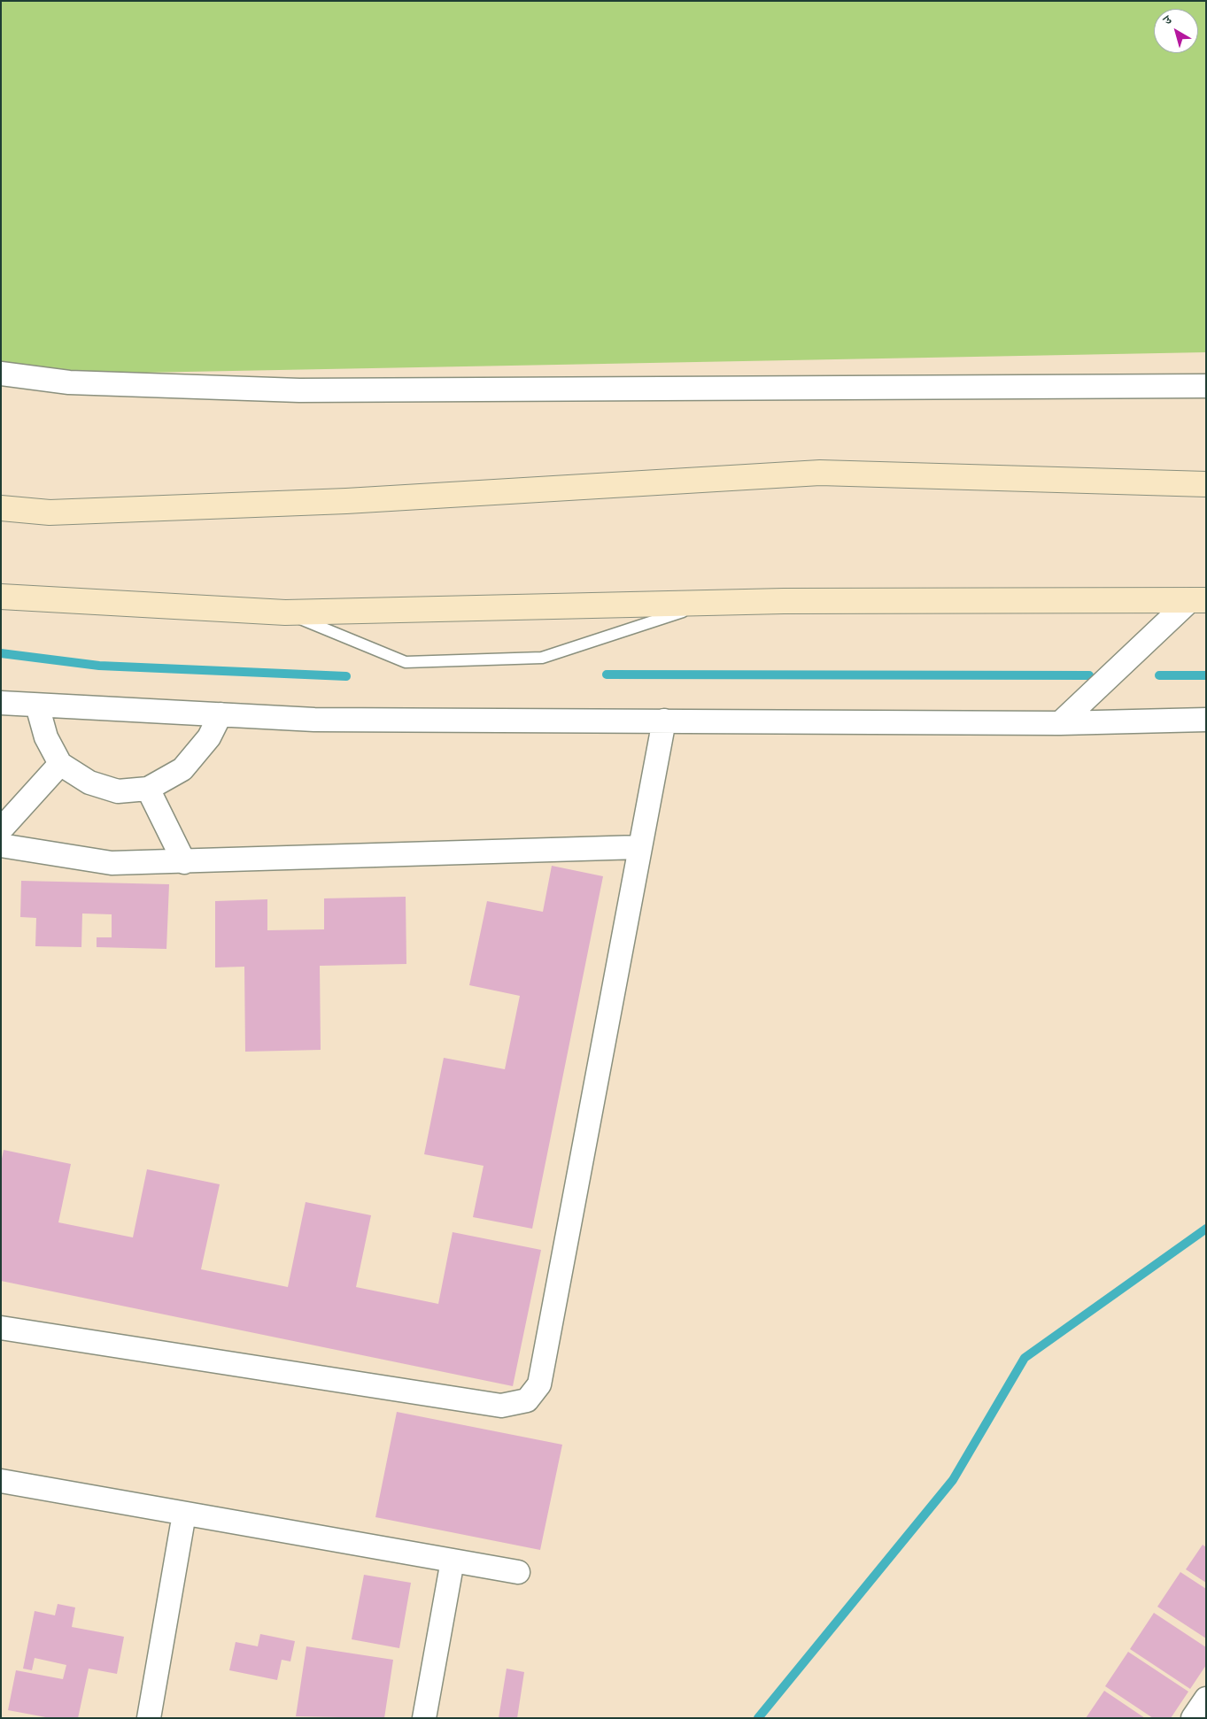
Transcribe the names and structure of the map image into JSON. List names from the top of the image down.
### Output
{
  "north": "top left"
}
